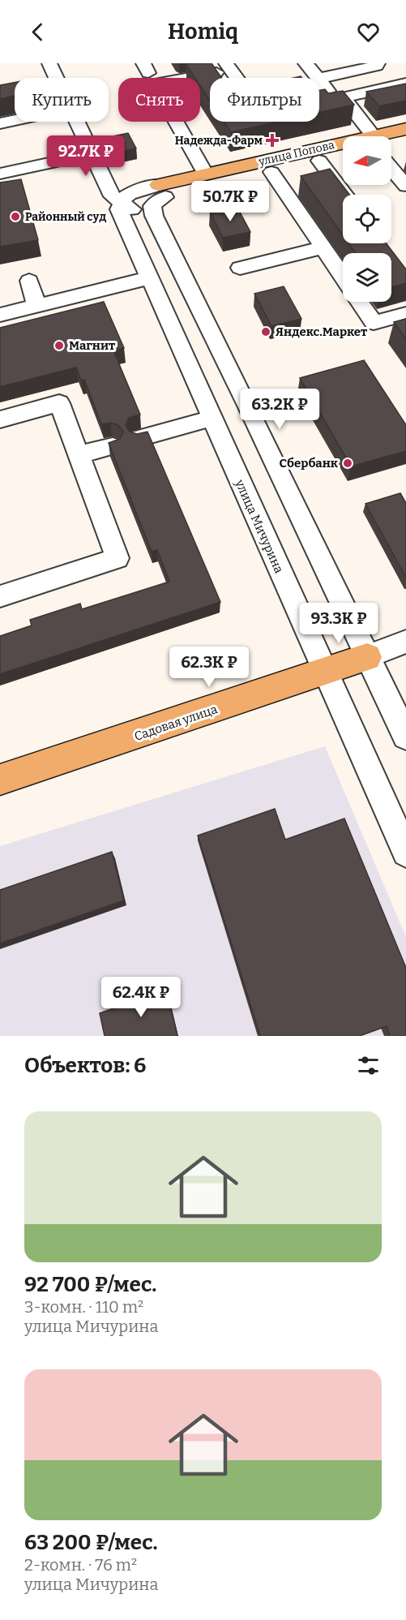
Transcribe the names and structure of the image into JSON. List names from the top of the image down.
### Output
{
  "streets": {
    "main road": ["улица Попова", "Садовая улица"],
    "street": ["улица Мичурина"]
  },
  "crossings": [
    ["улица Мичурина", "Садовая улица"]
  ],
  "places": {
    "health": ["Надежда-Фарм"],
    "other": [
      "Районный суд",
      "Яндекс.Маркет",
      "Магнит",
      "Сбербанк"
    ]
  },
  "north": "left",
  "page": {
    "header": "Homiq",
    "chip": ["Купить", "Снять", "Фильтры"],
    "price": [
      "92.7K ₽",
      "50.7K ₽",
      "63.2K ₽",
      "93.3K ₽",
      "62.3K ₽",
      "62.4K ₽"
    ],
    "heading": "Объектов: 6",
    "list": [
      {
        "name": "92 700 ₽/мес.",
        "note": "3-комн. · 110 m² · улица Мичурина"
      },
      {
        "name": "63 200 ₽/мес.",
        "note": "2-комн. · 76 m² · улица Мичурина"
      }
    ]
  }
}
